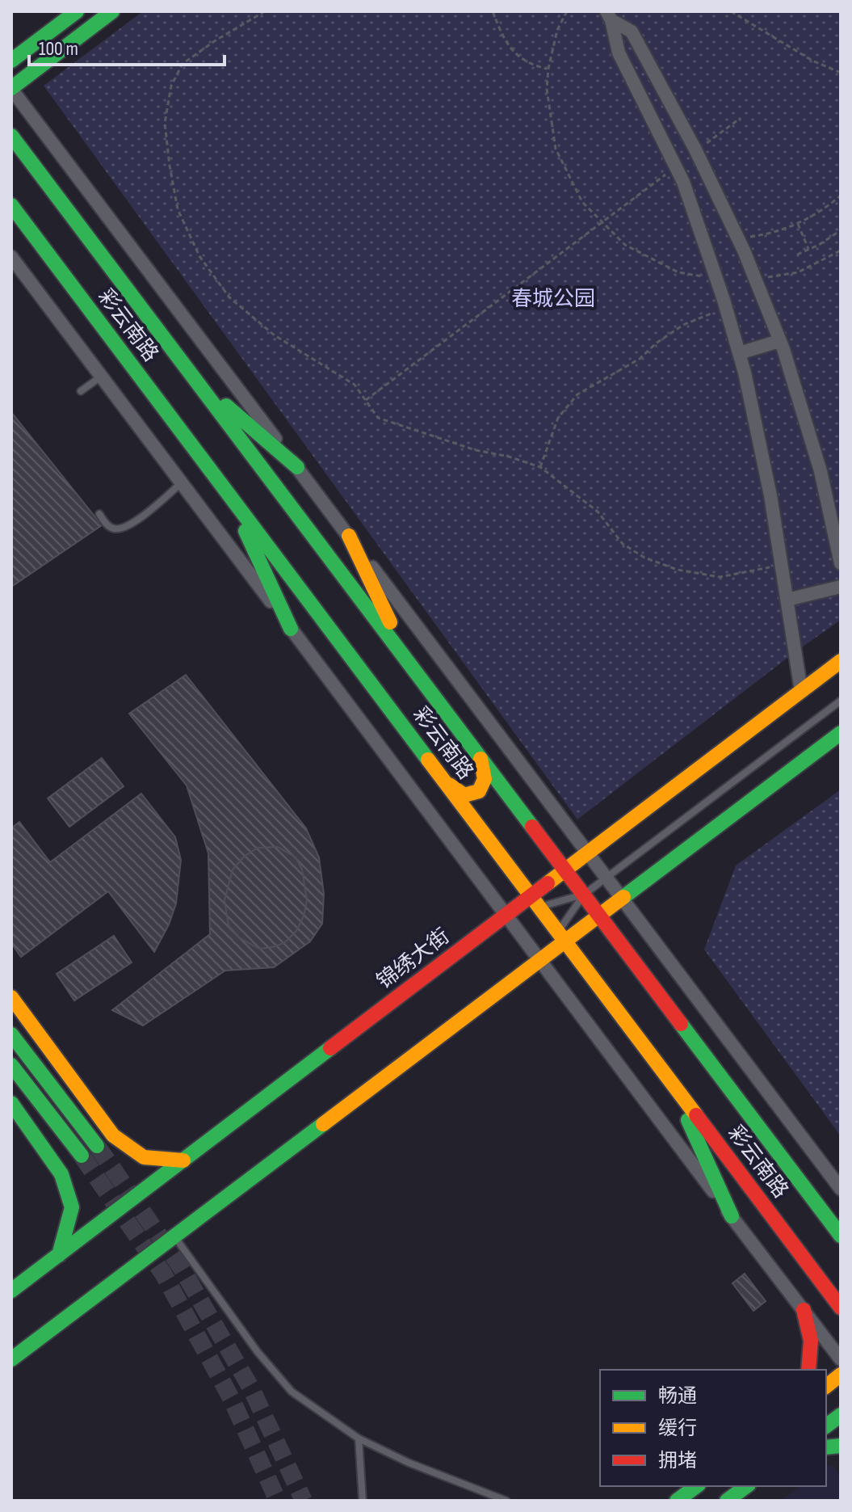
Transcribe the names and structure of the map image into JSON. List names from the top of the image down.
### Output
{
  "streets": {
    "main road": ["彩云南路", "锦绣大街"]
  },
  "crossings": [
    ["彩云南路", "锦绣大街"]
  ],
  "parks": ["春城公园"],
  "legend": ["畅通", "缓行", "拥堵"],
  "scale_bar": "100 m"
}
